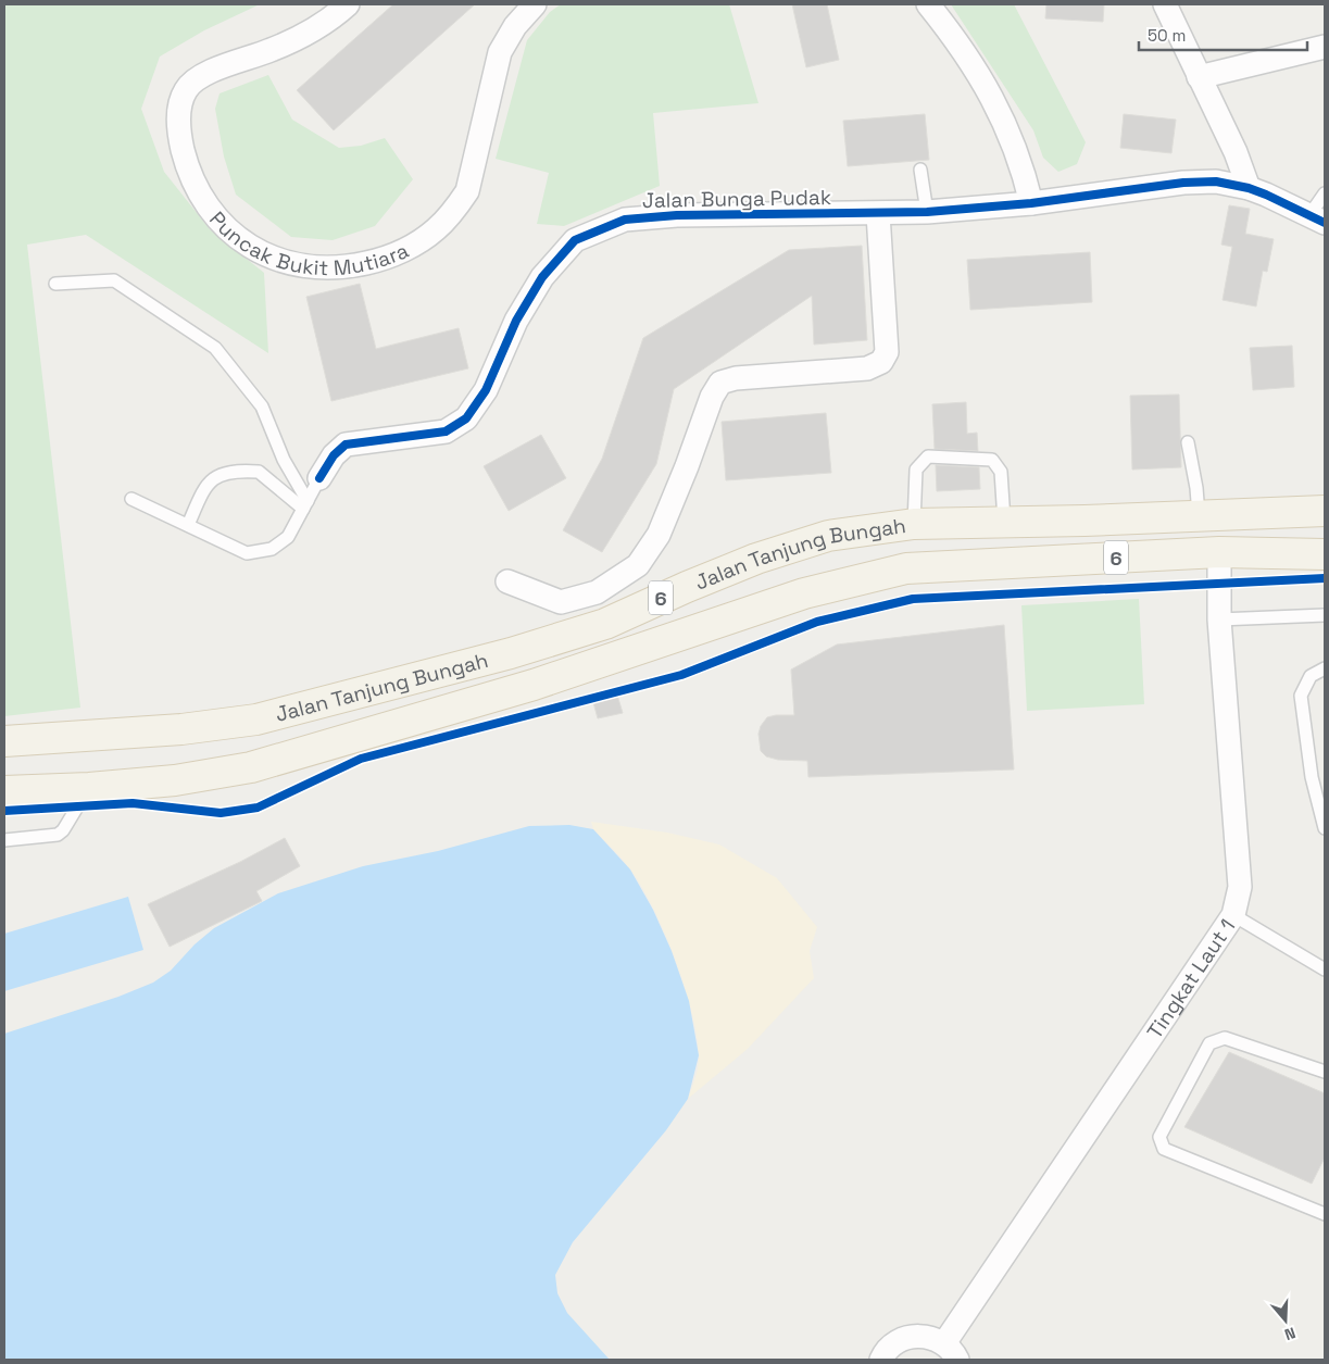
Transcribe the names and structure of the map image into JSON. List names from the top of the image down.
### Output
{
  "streets": {
    "main road": ["Jalan Tanjung Bungah", "6"],
    "street": ["Jalan Bunga Pudak", "Puncak Bukit Mutiara", "Tingkat Laut 1"]
  },
  "crossings": [
    ["Jalan Tanjung Bungah", "Tingkat Laut 1"]
  ],
  "scale_bar": "50 m",
  "north": "bottom"
}
